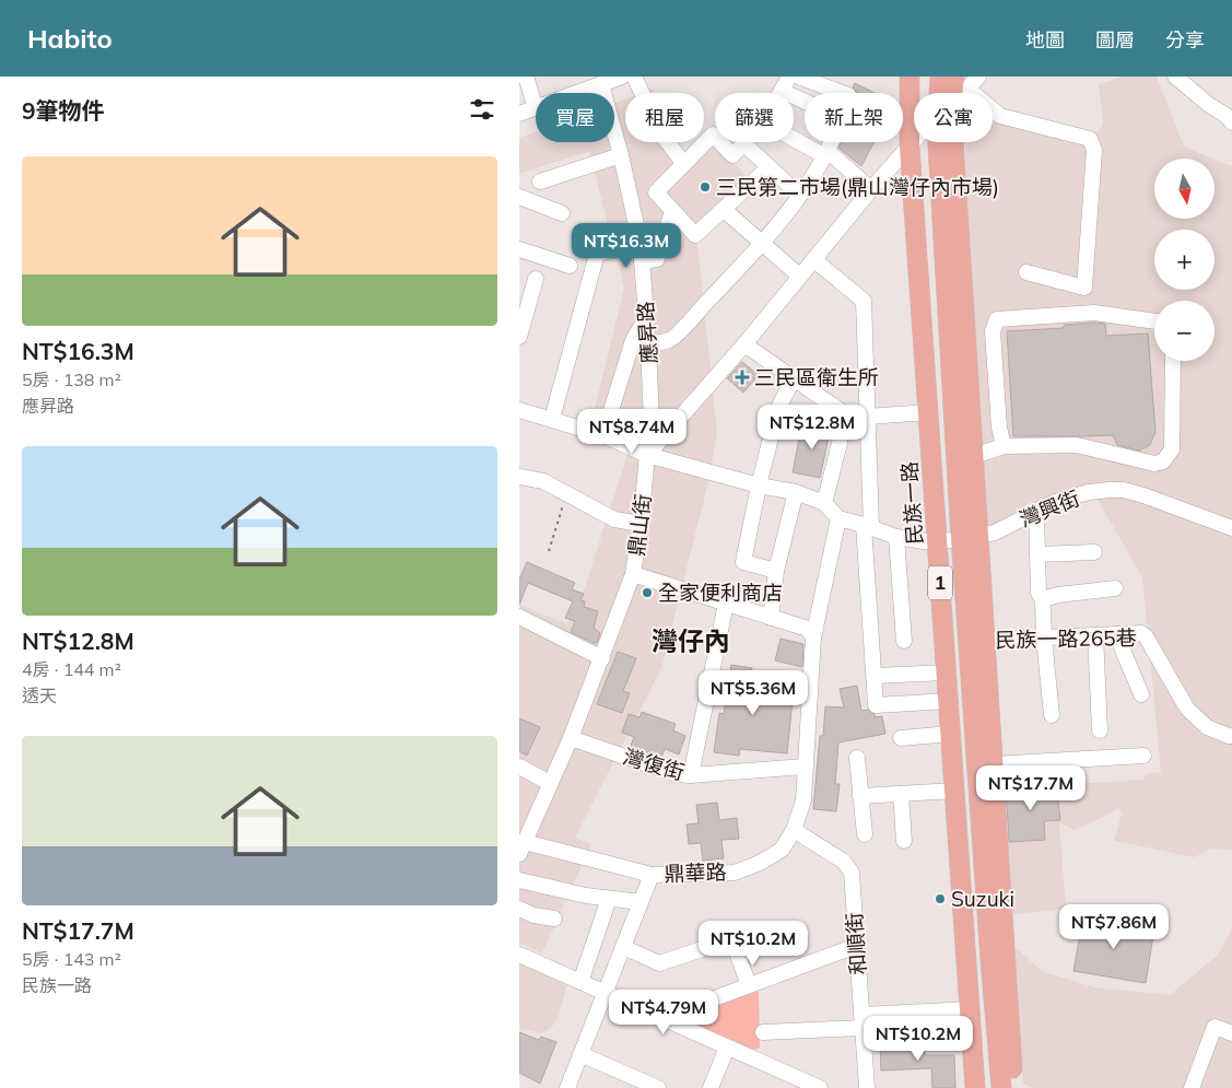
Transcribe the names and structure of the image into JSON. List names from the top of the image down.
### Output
{
  "streets": {
    "main road": ["民族一路", "1"],
    "street": [
      "應昇路",
      "灣興街",
      "鼎山街",
      "民族一路265巷",
      "灣復街",
      "鼎華路",
      "和順街"
    ]
  },
  "crossings": [
    ["應昇路", "鼎山街"],
    ["民族一路", "灣興街"],
    ["民族一路", "民族一路265巷"],
    ["灣興街", "鼎華路"],
    ["鼎山街", "灣復街"],
    ["鼎山街", "鼎華路"],
    ["灣復街", "鼎華路"],
    ["鼎華路", "和順街"]
  ],
  "districts": ["灣仔內"],
  "places": {
    "other": ["三民第二市場(鼎山灣仔內市場)", "全家便利商店", "Suzuki"],
    "health": ["三民區衛生所"]
  },
  "north": "bottom",
  "page": {
    "header": "Habito",
    "nav": ["地圖", "圖層", "分享"],
    "heading": "9筆物件",
    "chip": [
      "買屋",
      "租屋",
      "篩選",
      "新上架",
      "公寓"
    ],
    "list": [
      {
        "name": "NT$16.3M",
        "note": "5房 · 138 m² · 應昇路"
      },
      {
        "name": "NT$12.8M",
        "note": "4房 · 144 m² · 透天"
      },
      {
        "name": "NT$17.7M",
        "note": "5房 · 143 m² · 民族一路"
      }
    ],
    "map_buttons": ["+", "−"],
    "price": [
      "NT$16.3M",
      "NT$12.8M",
      "NT$8.74M",
      "NT$5.36M",
      "NT$17.7M",
      "NT$7.86M",
      "NT$10.2M",
      "NT$4.79M",
      "NT$10.2M"
    ]
  }
}
